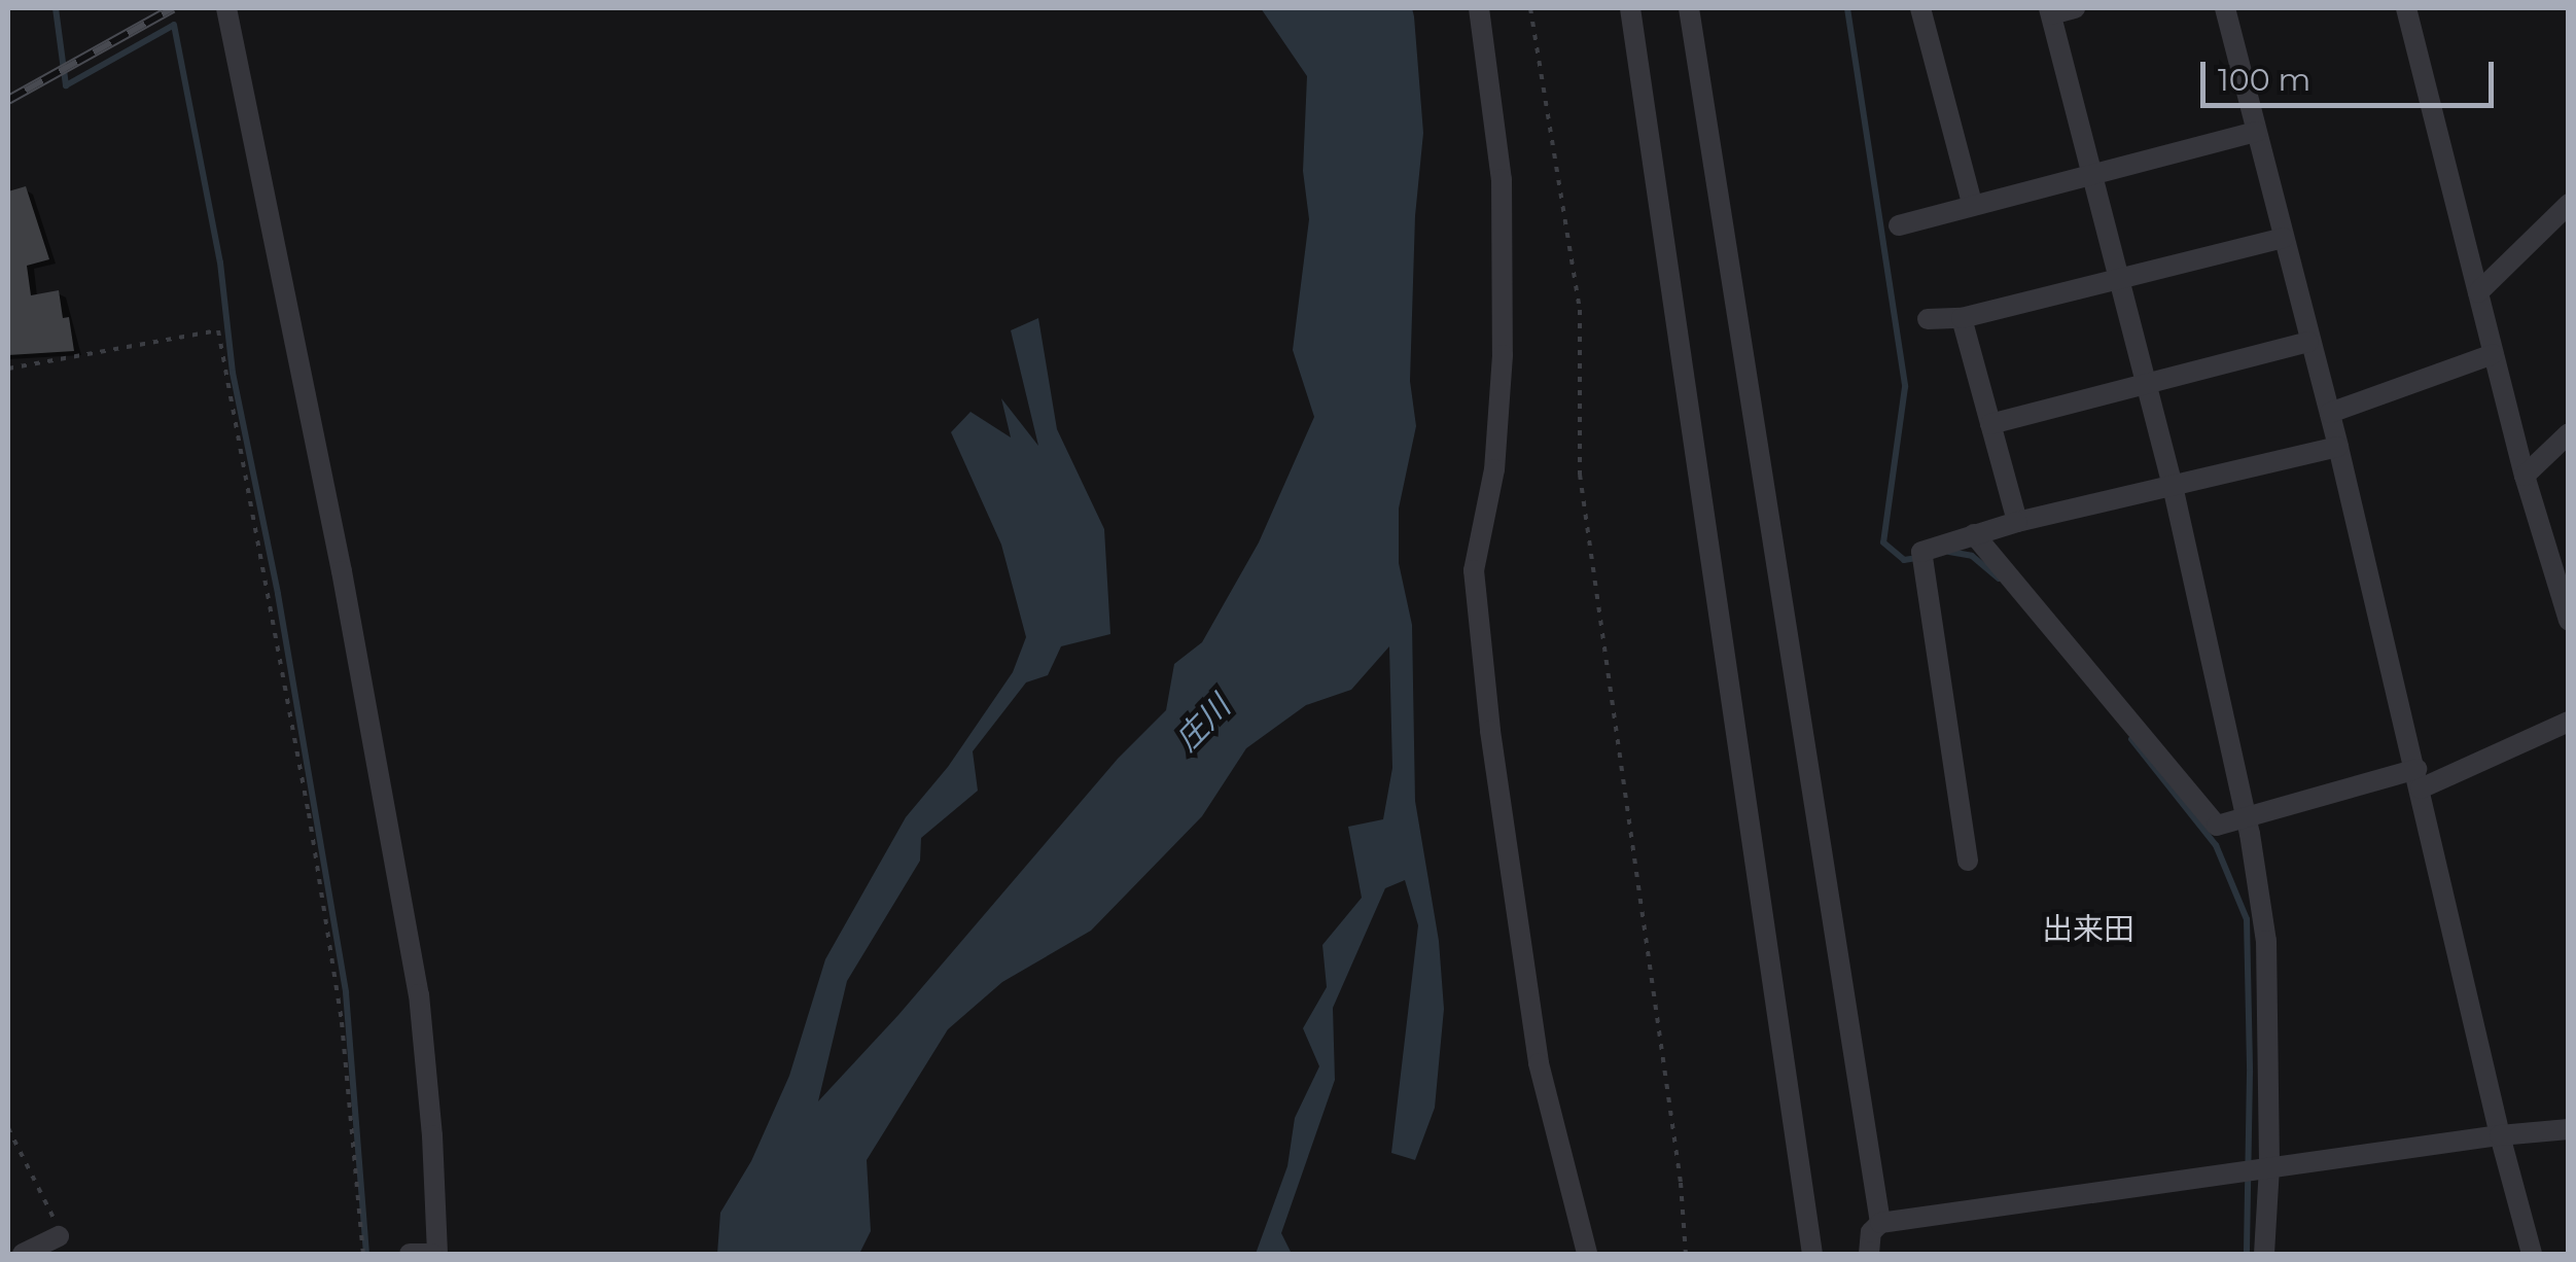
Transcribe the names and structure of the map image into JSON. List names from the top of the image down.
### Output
{
  "districts": ["出来田"],
  "water": ["庄川"],
  "scale_bar": "100 m"
}
